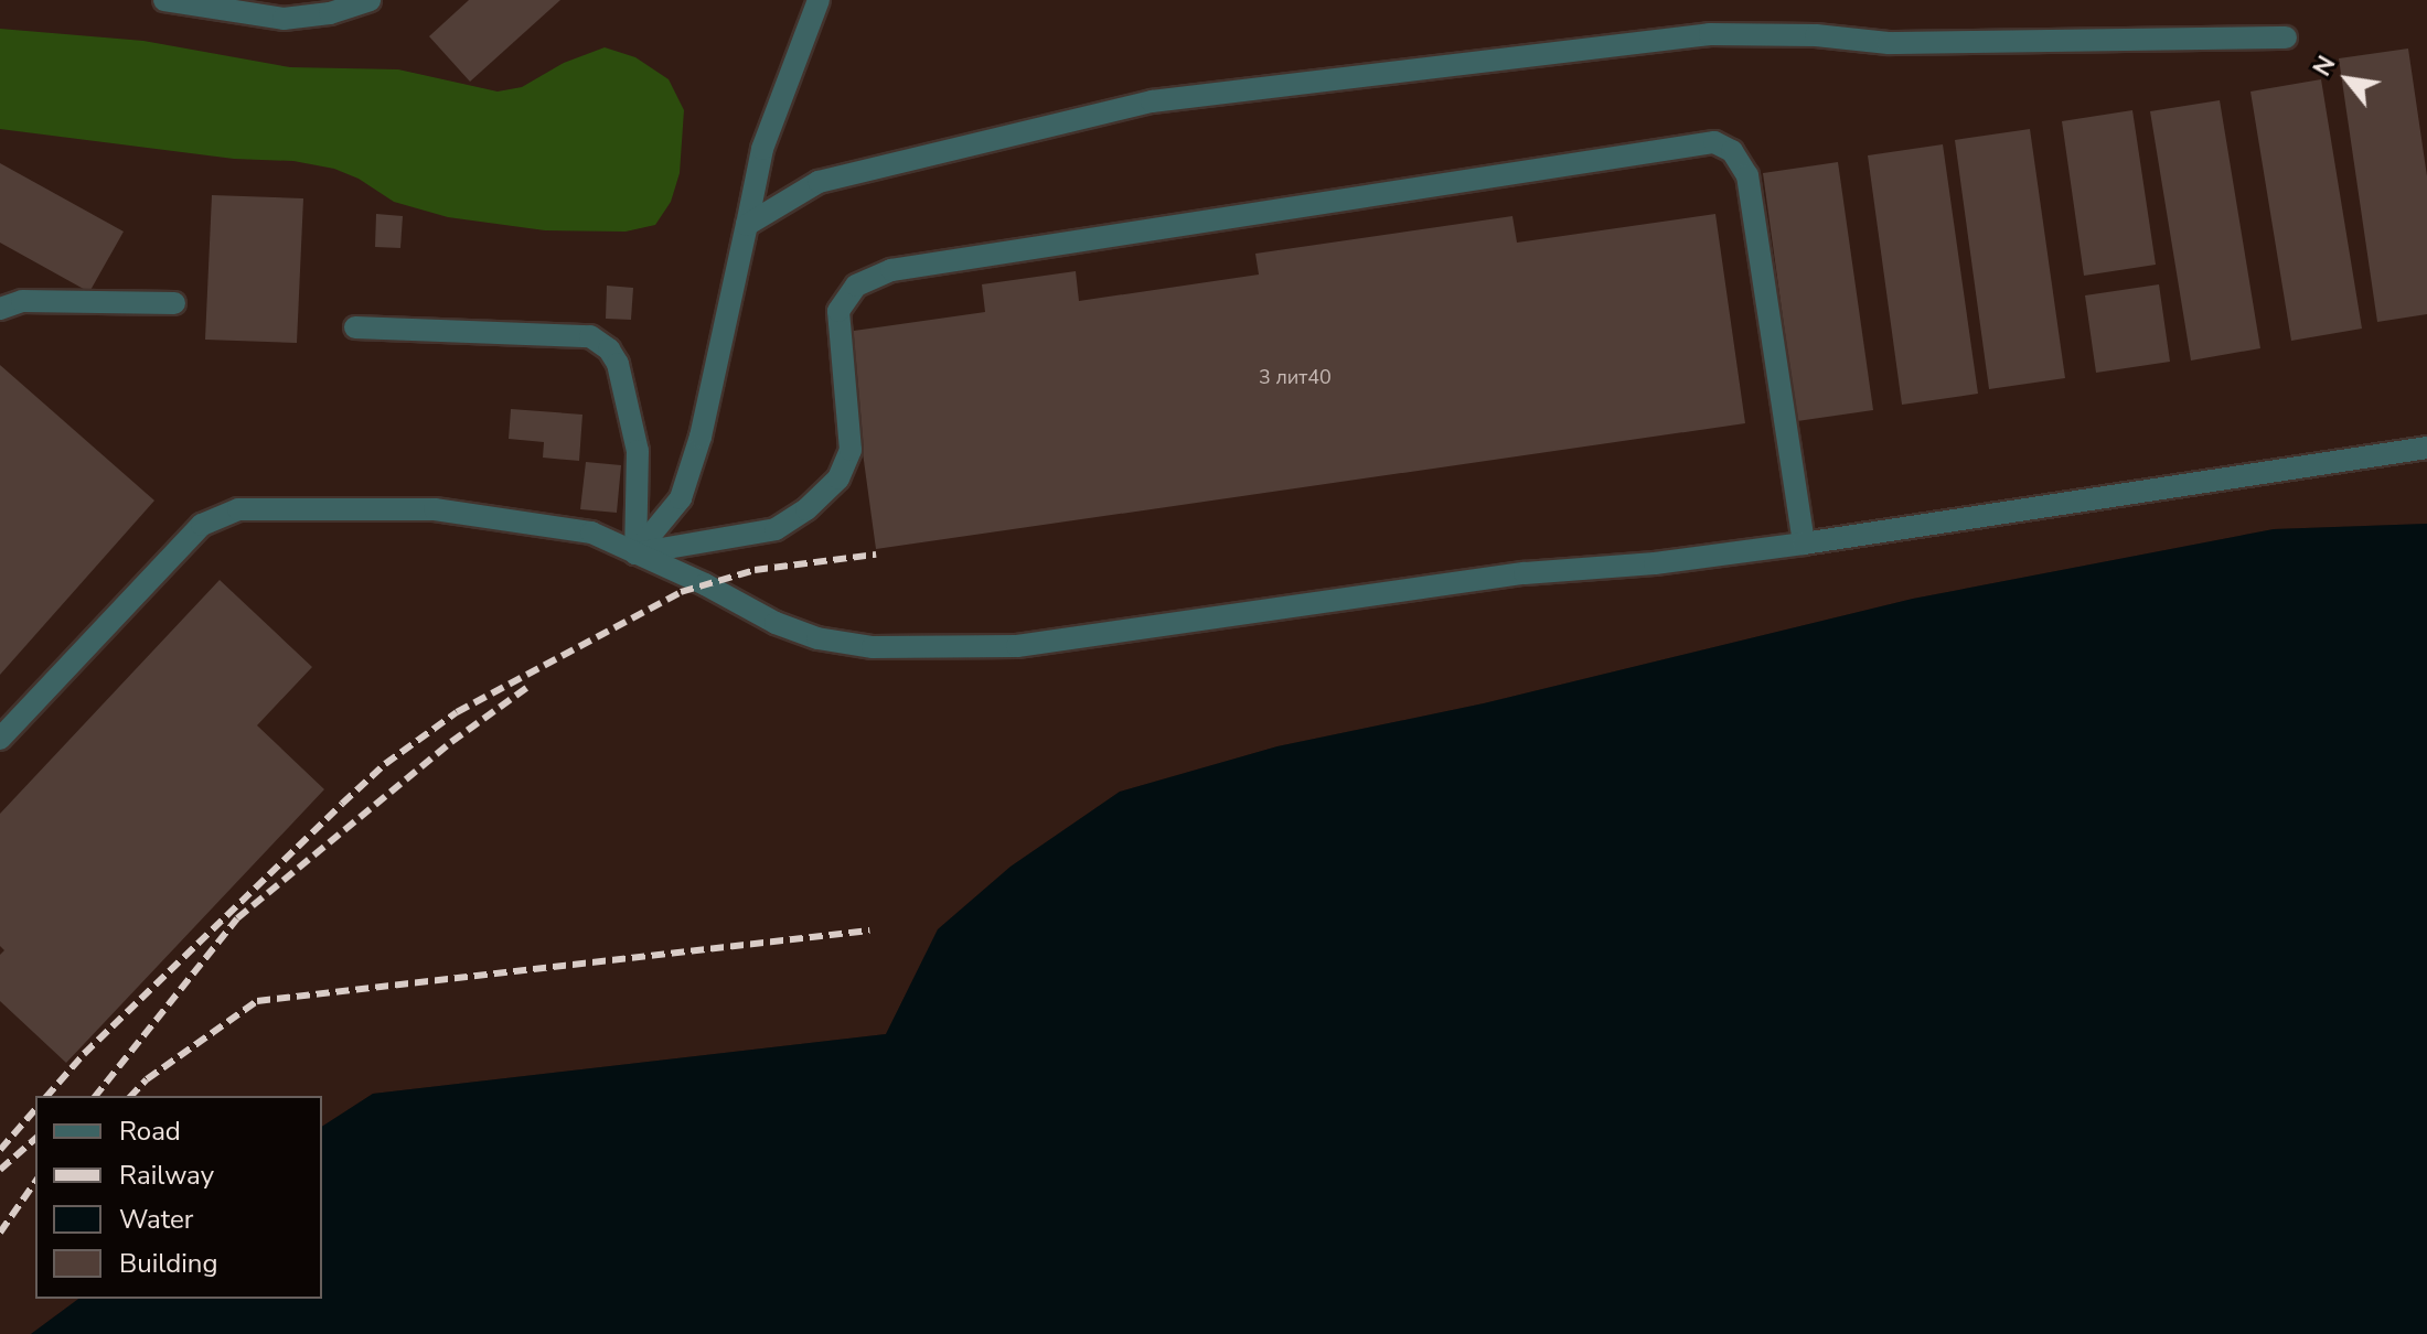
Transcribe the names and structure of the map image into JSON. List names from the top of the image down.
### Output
{
  "house_numbers": ["3 лит40"],
  "legend": [
    "Road",
    "Railway",
    "Water",
    "Building"
  ],
  "north": "top left"
}
